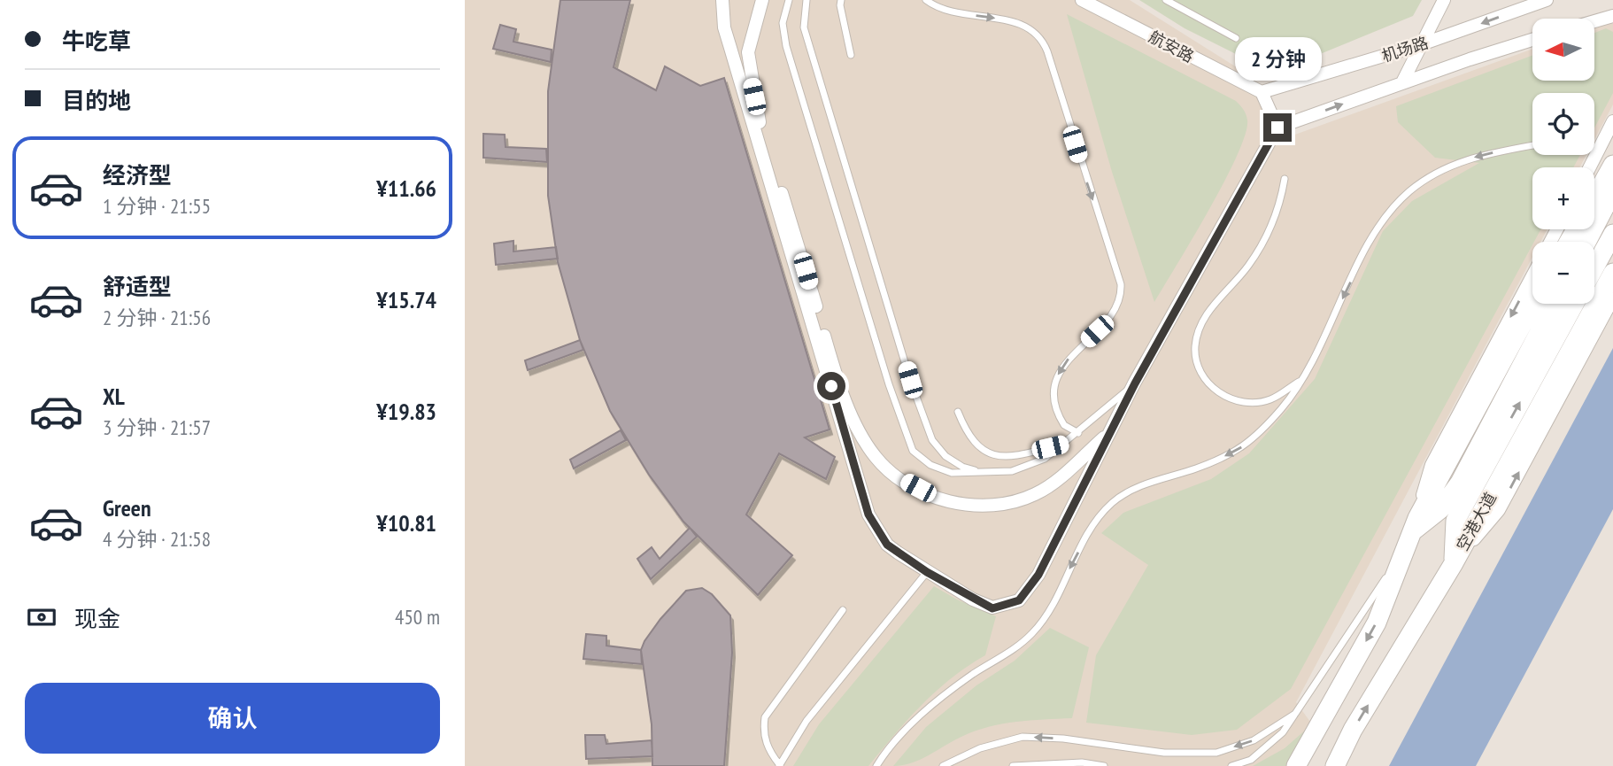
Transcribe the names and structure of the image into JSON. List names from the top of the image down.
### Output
{
  "streets": {
    "main road": ["空港大道"],
    "street": ["航安路", "机场路"]
  },
  "crossings": [
    ["航安路", "机场路"]
  ],
  "north": "left",
  "page": {
    "banner": ["牛吃草", "目的地"],
    "map_buttons": ["+", "−"],
    "bubble": "2 分钟",
    "list": [
      {
        "name": "经济型",
        "note": "1 分钟 · 21:55",
        "value": "¥11.66"
      },
      {
        "name": "舒适型",
        "note": "2 分钟 · 21:56",
        "value": "¥15.74"
      },
      {
        "name": "XL",
        "note": "3 分钟 · 21:57",
        "value": "¥19.83"
      },
      {
        "name": "Green",
        "note": "4 分钟 · 21:58",
        "value": "¥10.81"
      }
    ],
    "pay": ["现金", "450 m"],
    "buttons": "确认"
  }
}
